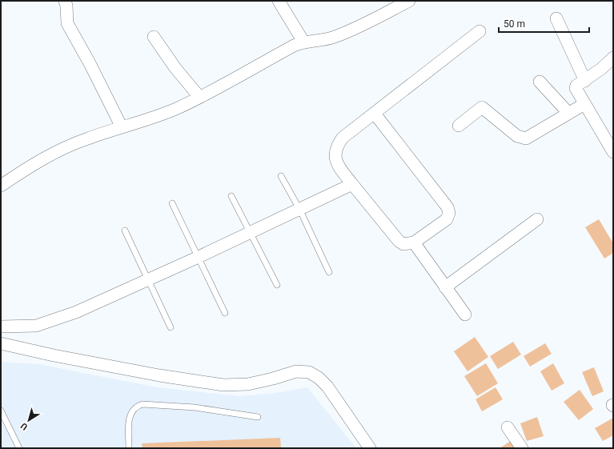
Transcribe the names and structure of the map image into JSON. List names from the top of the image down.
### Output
{
  "scale_bar": "50 m",
  "north": "bottom left"
}
